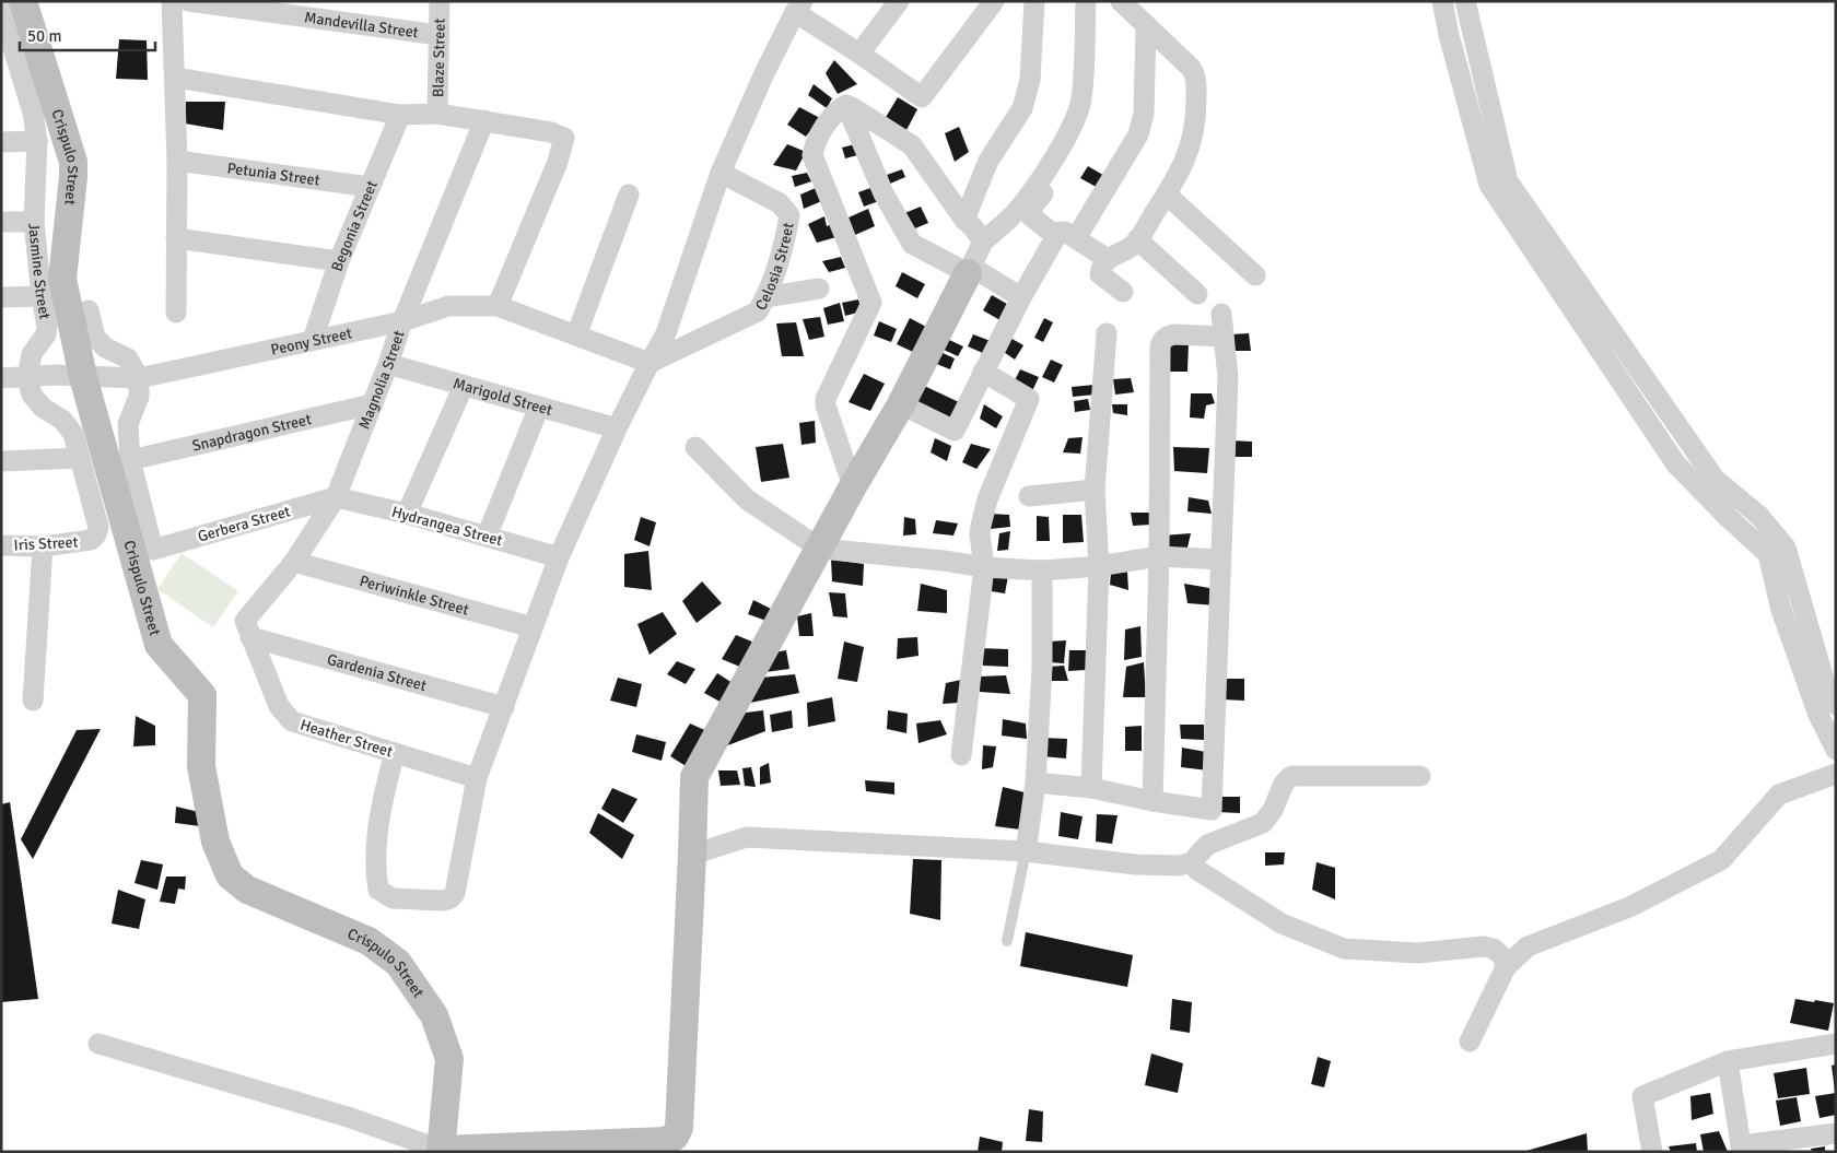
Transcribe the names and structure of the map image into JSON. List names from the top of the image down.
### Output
{
  "streets": {
    "street": [
      "Mandevilla Street",
      "Blaze Street",
      "Crispulo Street",
      "Petunia Street",
      "Begonia Street",
      "Celosia Street",
      "Jasmine Street",
      "Peony Street",
      "Magnolia Street",
      "Marigold Street",
      "Snapdragon Street",
      "Gerbera Street",
      "Hydrangea Street",
      "Iris Street",
      "Periwinkle Street",
      "Gardenia Street",
      "Heather Street"
    ]
  },
  "crossings": [
    ["Mandevilla Street", "Blaze Street"],
    ["Crispulo Street", "Peony Street"],
    ["Petunia Street", "Begonia Street"],
    ["Begonia Street", "Peony Street"],
    ["Celosia Street", "Peony Street"],
    ["Jasmine Street", "Peony Street"],
    ["Peony Street", "Magnolia Street"],
    ["Magnolia Street", "Marigold Street"],
    ["Magnolia Street", "Snapdragon Street"],
    ["Magnolia Street", "Gerbera Street"],
    ["Magnolia Street", "Hydrangea Street"],
    ["Magnolia Street", "Periwinkle Street"],
    ["Magnolia Street", "Gardenia Street"],
    ["Magnolia Street", "Heather Street"],
    ["Snapdragon Street", "Gerbera Street"],
    ["Gerbera Street", "Hydrangea Street"],
    ["Gardenia Street", "Heather Street"]
  ],
  "scale_bar": "50 m"
}
